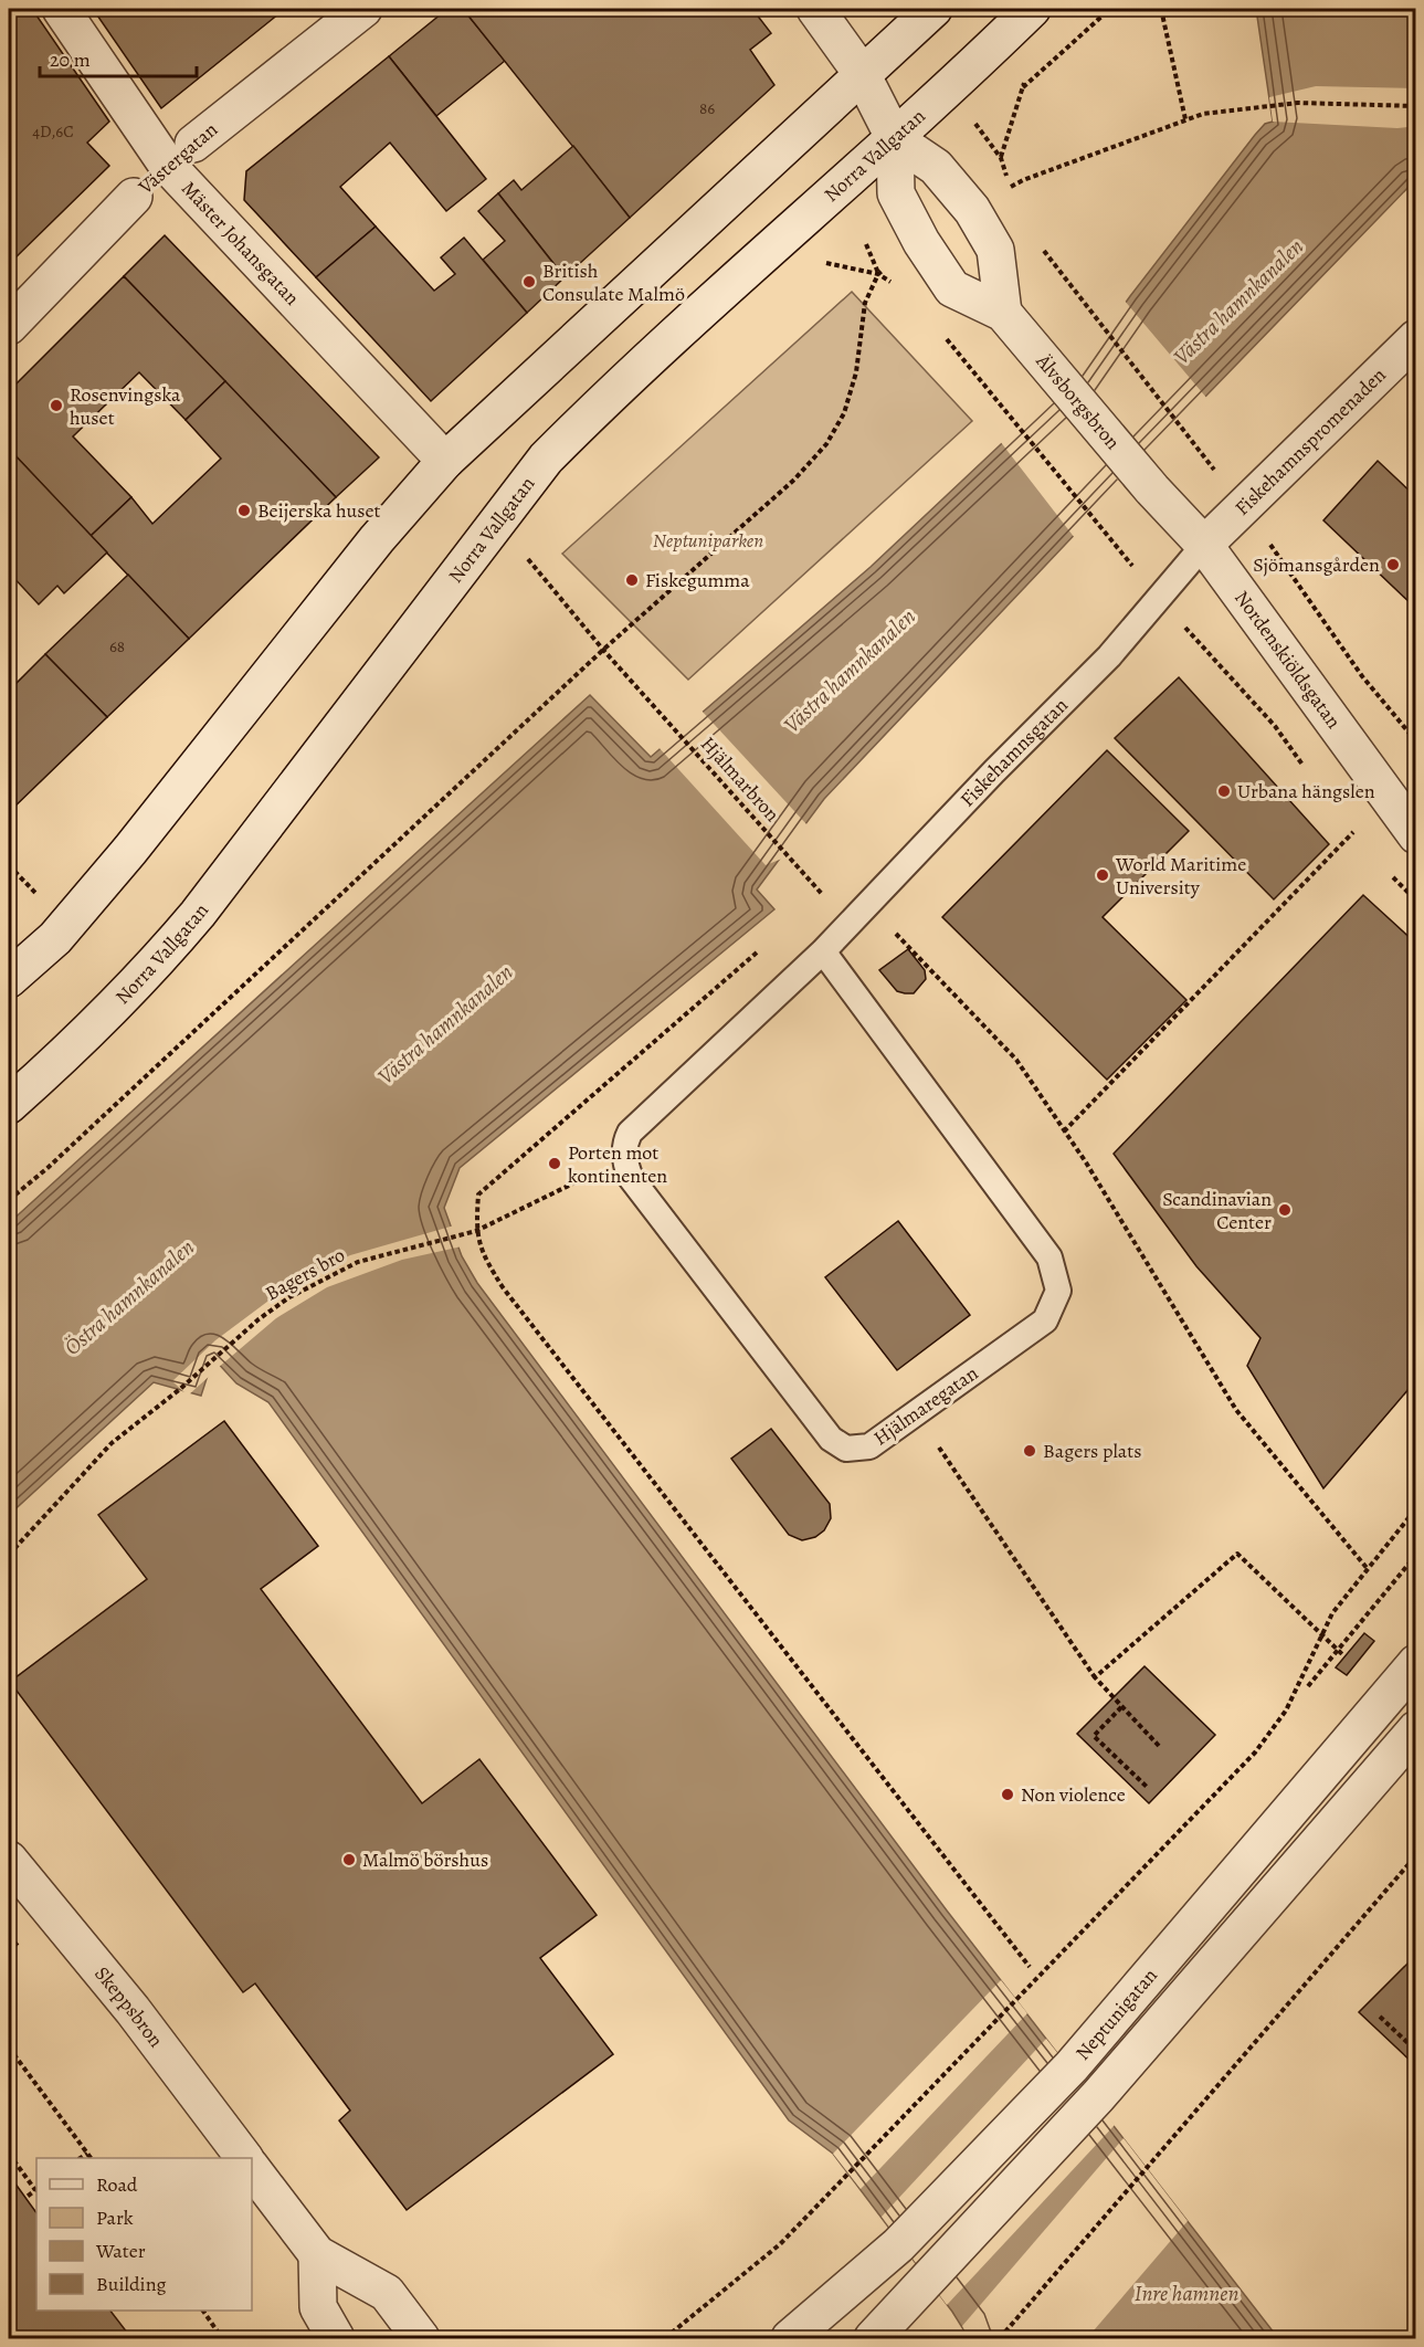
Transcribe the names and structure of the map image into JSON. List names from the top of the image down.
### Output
{
  "streets": {
    "street": [
      "Norra Vallgatan",
      "Västergatan",
      "Mäster Johansgatan",
      "Älvsborgsbron",
      "Fiskehamnspromenaden",
      "Nordenskiöldsgatan",
      "Skeppsbron",
      "Neptunigatan"
    ],
    "lane": ["Fiskehamnsgatan", "Hjälmaregatan"],
    "path": ["Hjälmarbron", "Bagers bro"]
  },
  "crossings": [
    ["Norra Vallgatan", "Hjälmarbron"],
    ["Västergatan", "Mäster Johansgatan"],
    ["Älvsborgsbron", "Nordenskiöldsgatan"],
    ["Fiskehamnspromenaden", "Nordenskiöldsgatan"],
    ["Fiskehamnspromenaden", "Fiskehamnsgatan"],
    ["Nordenskiöldsgatan", "Fiskehamnsgatan"],
    ["Fiskehamnsgatan", "Hjälmaregatan"],
    ["Bagers bro", "Hjälmaregatan"]
  ],
  "water": ["Västra hamnkanalen", "Östra hamnkanalen", "Inre hamnen"],
  "parks": ["Neptuniparken"],
  "places": [
    "British Consulate Malmö",
    "Rosenvingska huset",
    "Beijerska huset",
    "Sjömansgården",
    "Fiskegumma",
    "Urbana hängslen",
    "World Maritime University",
    "Porten mot kontinenten",
    "Scandinavian Center",
    "Bagers plats",
    "Non violence",
    "Malmö börshus"
  ],
  "house_numbers": ["86", "4D,6C", "68"],
  "legend": [
    "Road",
    "Park",
    "Water",
    "Building"
  ],
  "scale_bar": "20 m"
}
